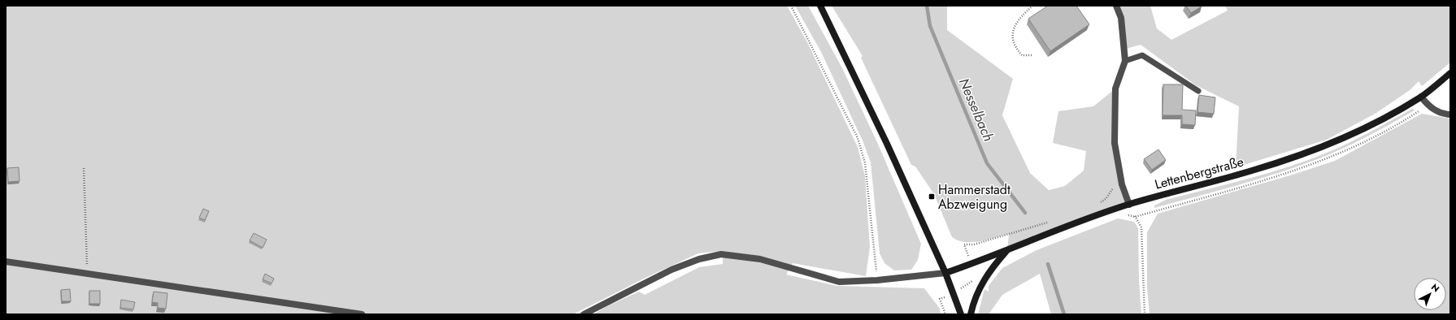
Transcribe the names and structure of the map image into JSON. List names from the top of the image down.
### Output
{
  "streets": {
    "street": ["Lettenbergstraße"]
  },
  "water": ["Nesselbach"],
  "places": {
    "transit": ["Hammerstadt Abzweigung"]
  },
  "north": "top right"
}
